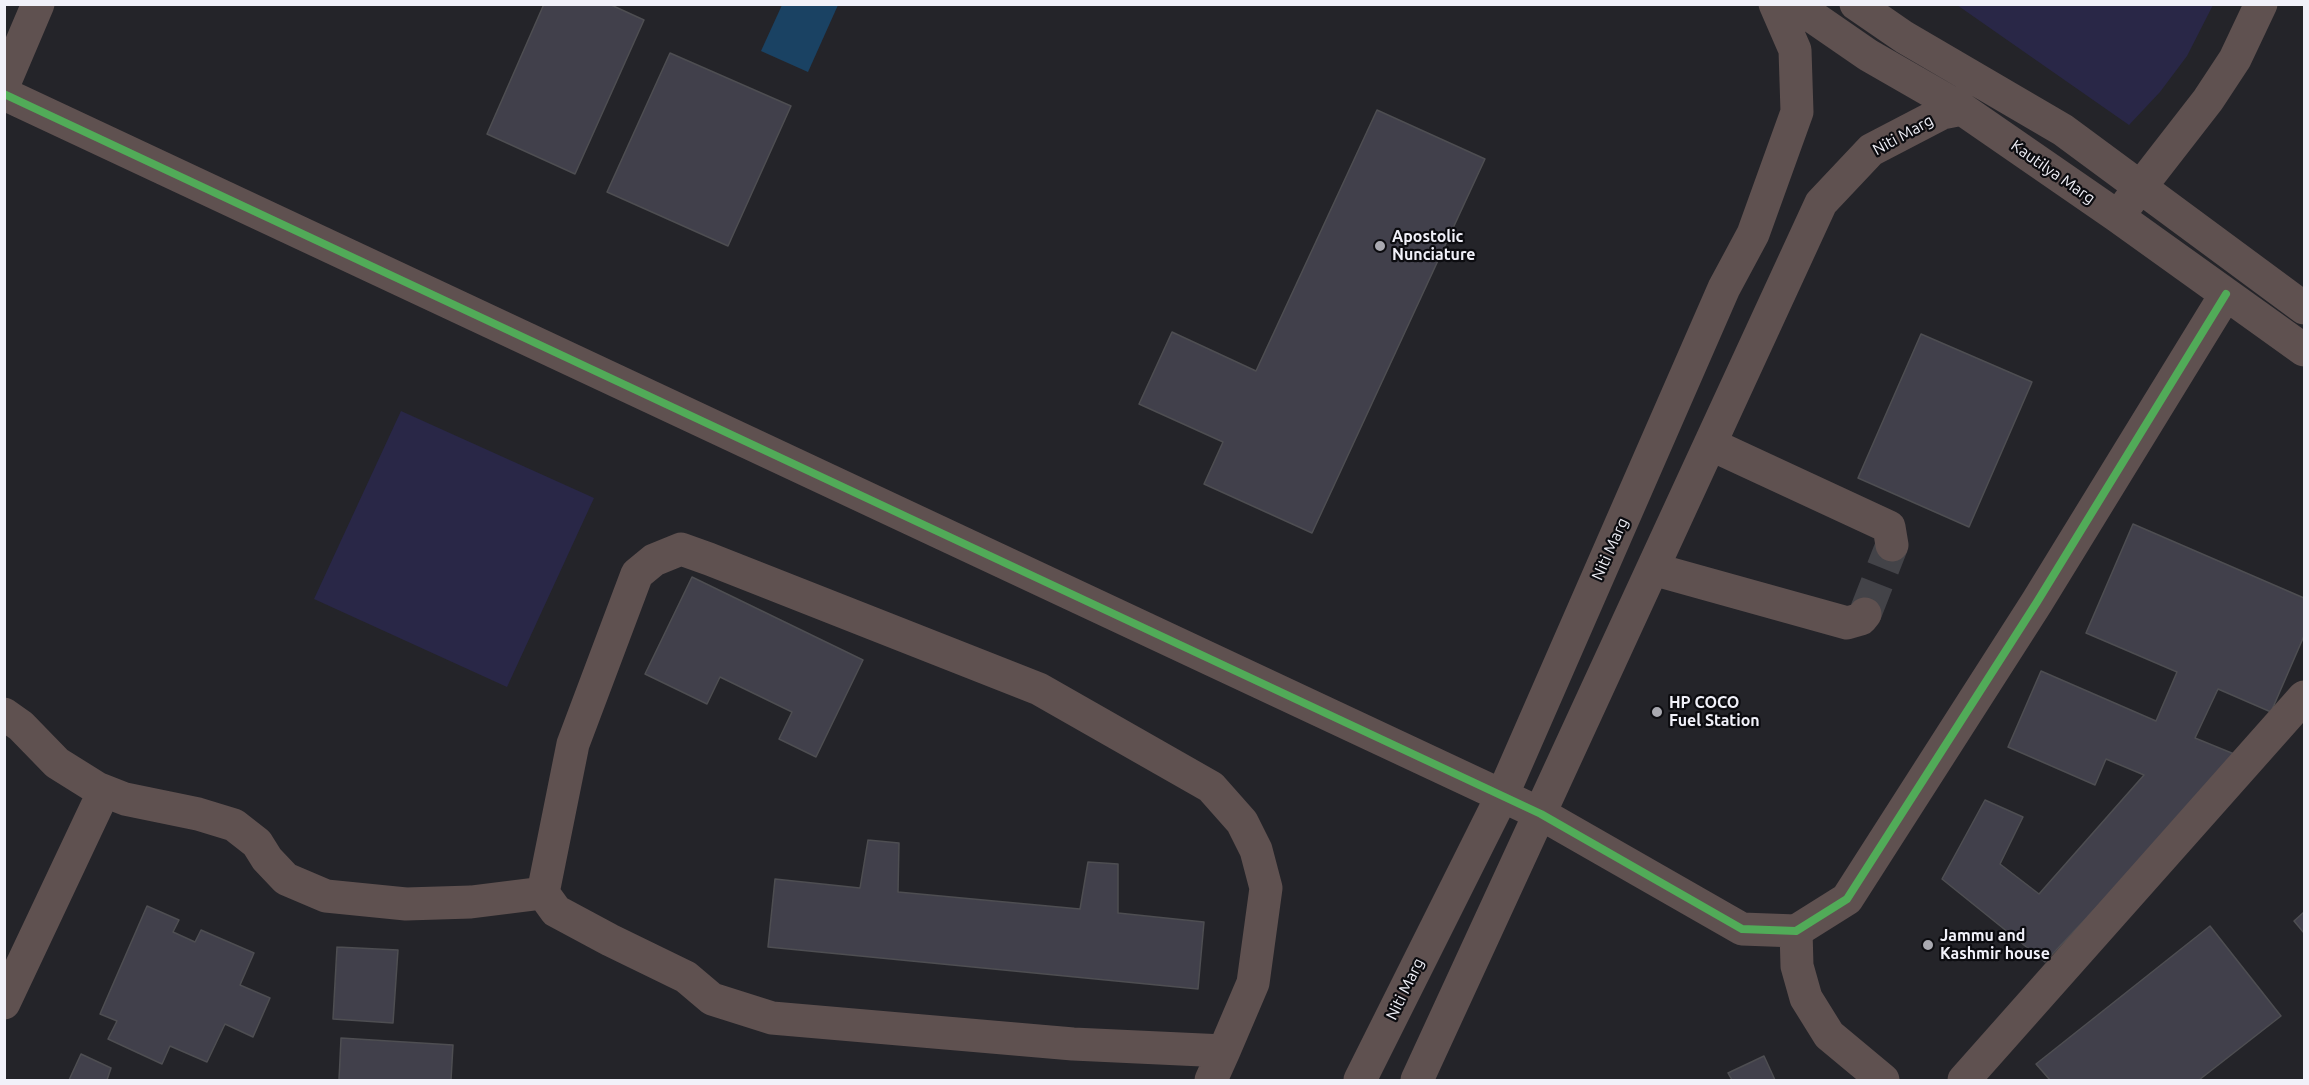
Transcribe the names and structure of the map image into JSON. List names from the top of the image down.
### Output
{
  "streets": {
    "street": ["Niti Marg", "Kautilya Marg"]
  },
  "crossings": [
    ["Niti Marg", "Kautilya Marg"]
  ],
  "places": ["Apostolic Nunciature", "HP COCO Fuel Station", "Jammu and Kashmir house"]
}
